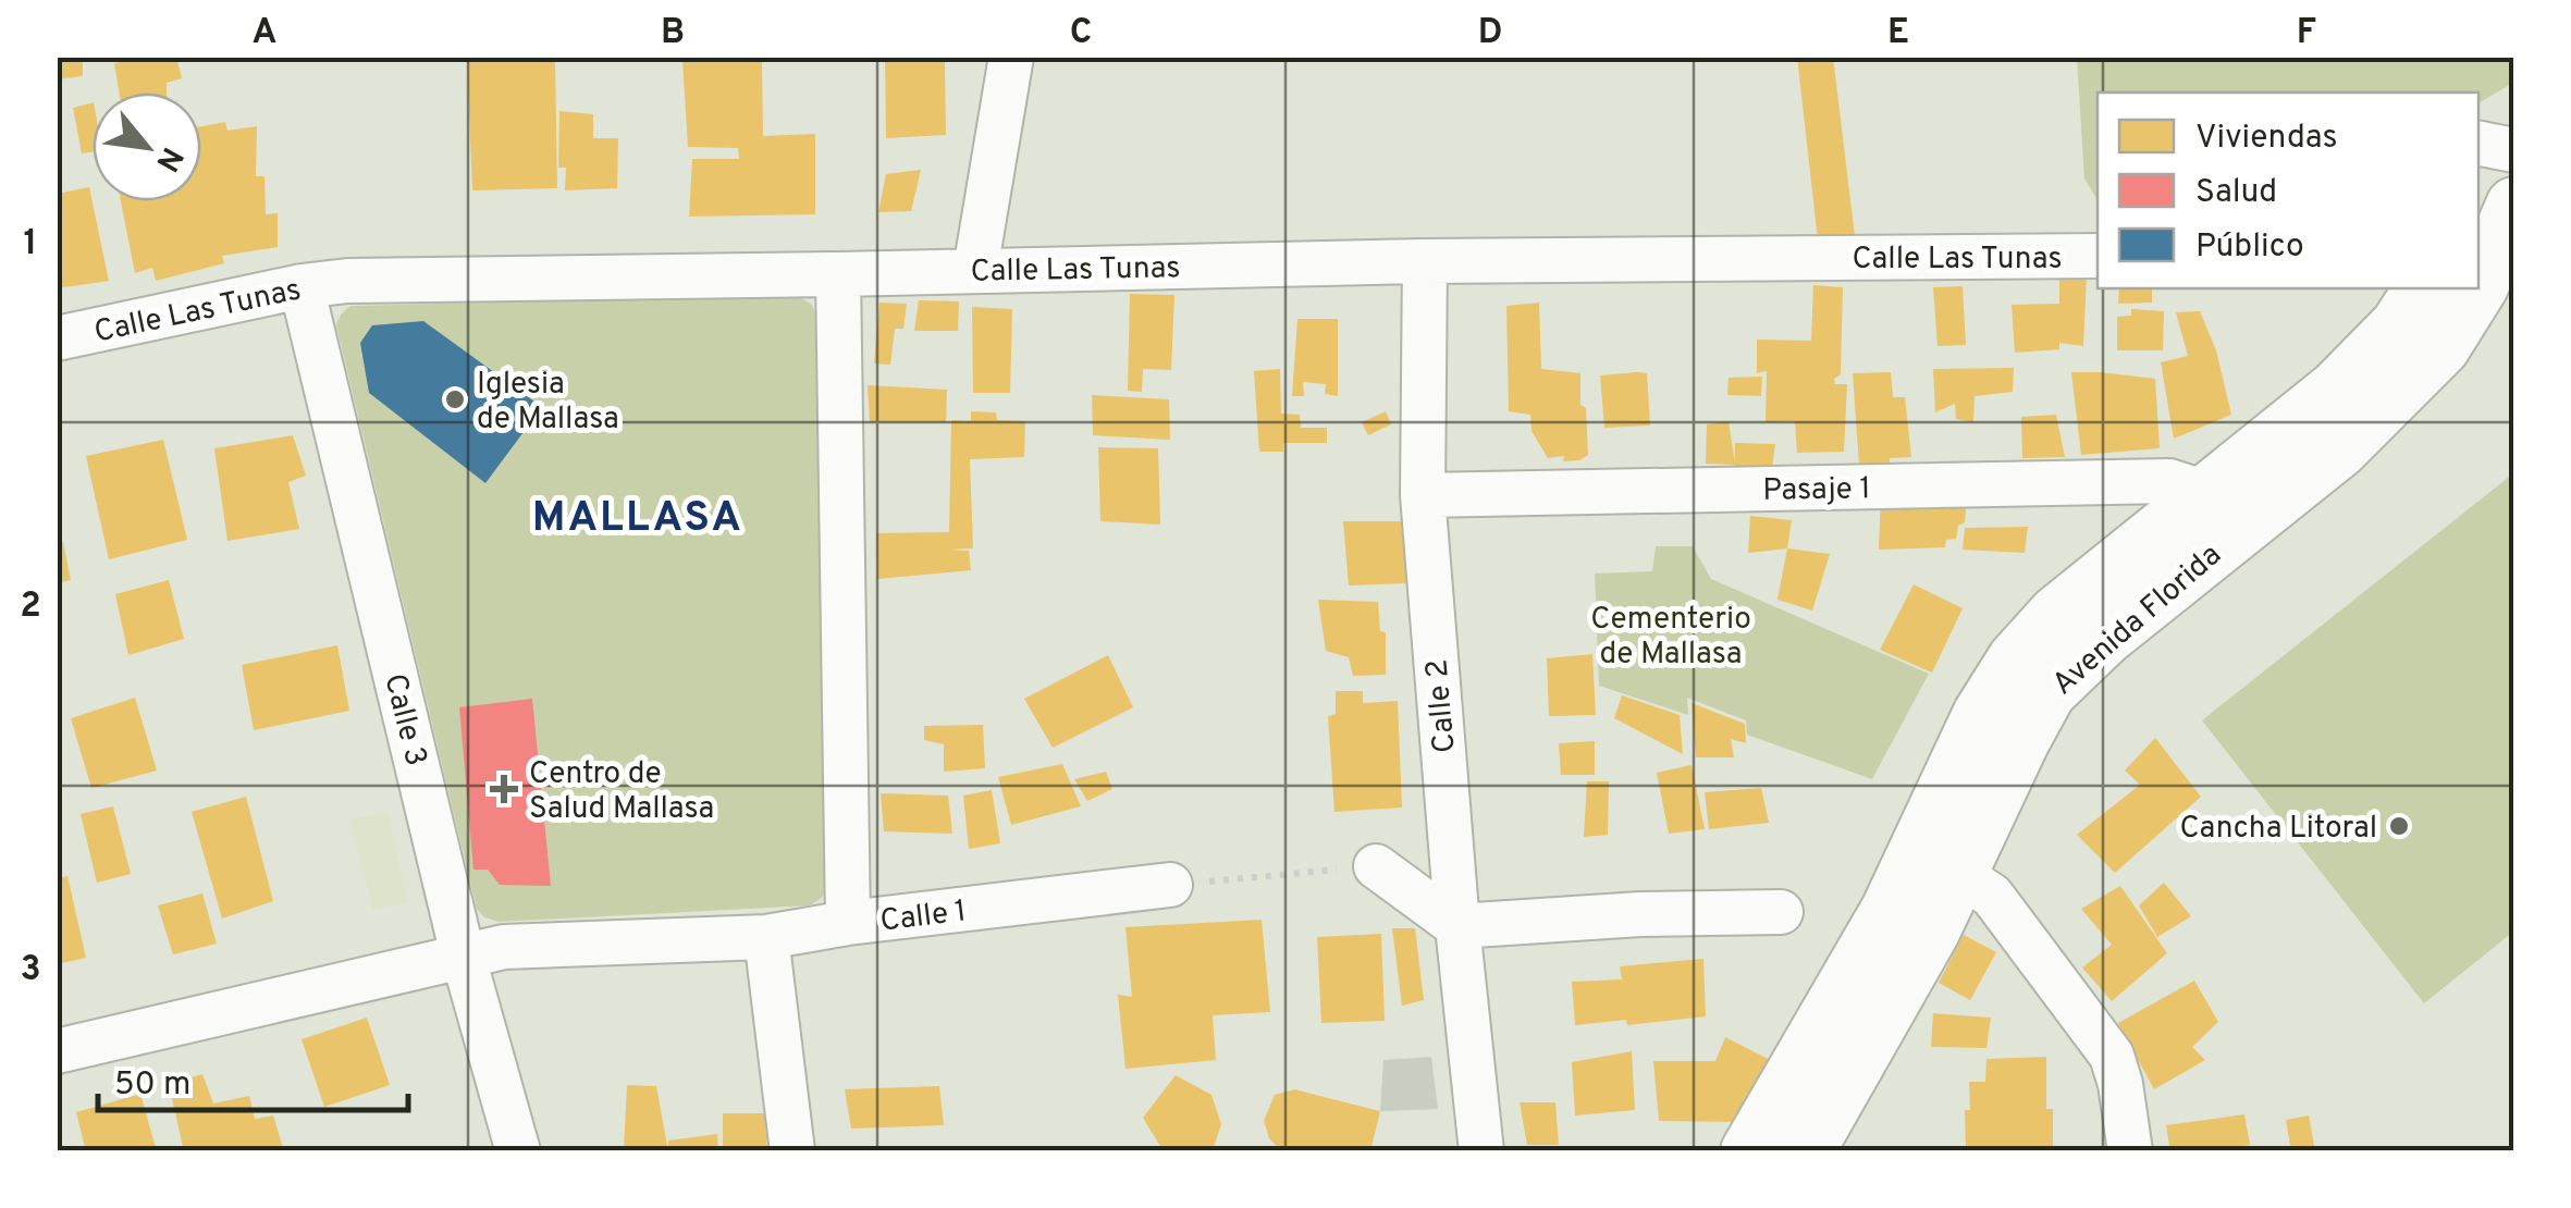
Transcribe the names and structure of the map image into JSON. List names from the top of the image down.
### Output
{
  "streets": {
    "main road": ["Avenida Florida"],
    "street": [
      "Calle Las Tunas",
      "Pasaje 1",
      "Calle 2",
      "Calle 3",
      "Calle 1"
    ]
  },
  "crossings": [
    ["Calle Las Tunas", "Calle 2"],
    ["Calle Las Tunas", "Calle 3"],
    ["Pasaje 1", "Avenida Florida"],
    ["Pasaje 1", "Calle 2"],
    ["Calle 3", "Calle 1"]
  ],
  "districts": ["MALLASA"],
  "parks": ["Cementerio de Mallasa"],
  "places": {
    "other": ["Iglesia de Mallasa", "Cancha Litoral"],
    "health": ["Centro de Salud Mallasa"]
  },
  "legend": ["Viviendas", "Salud", "Público"],
  "scale_bar": "50 m",
  "north": "bottom right",
  "grid": {
    "columns": [
      "A",
      "B",
      "C",
      "D",
      "E",
      "F"
    ],
    "rows": ["1", "2", "3"]
  }
}
